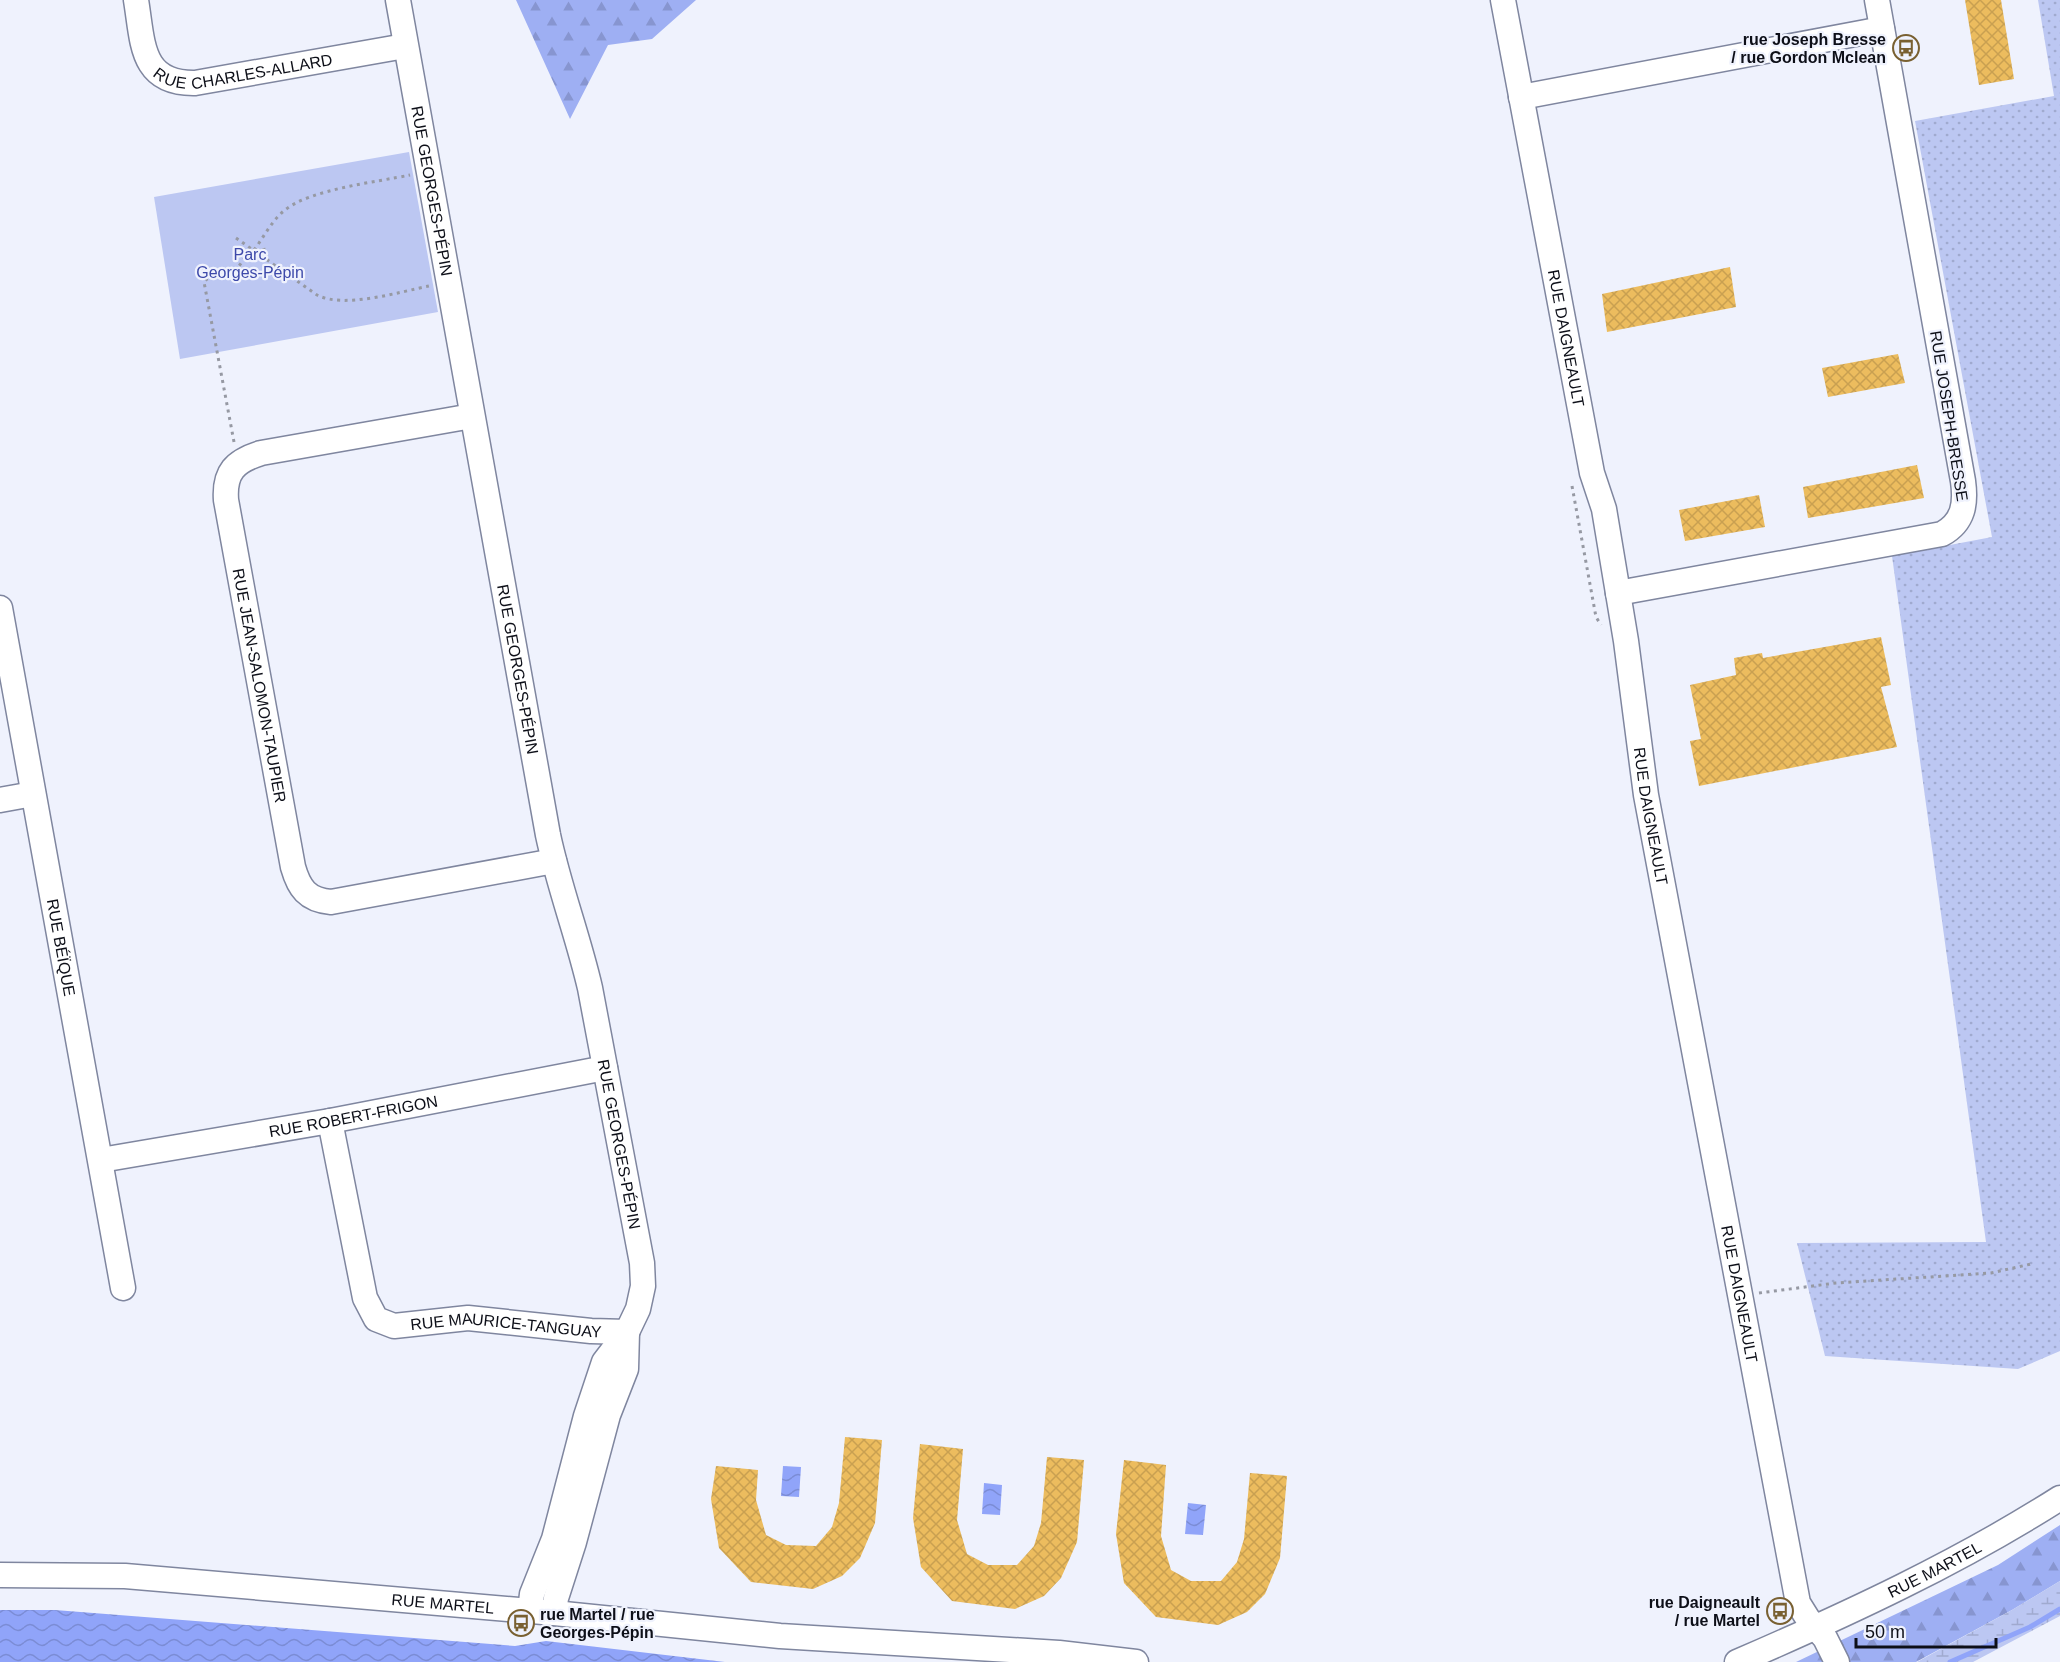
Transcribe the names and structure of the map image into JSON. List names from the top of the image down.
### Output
{
  "streets": {
    "street": [
      "RUE CHARLES-ALLARD",
      "RUE GEORGES-PÉPIN",
      "RUE DAIGNEAULT",
      "RUE JOSEPH-BRESSE",
      "RUE JEAN-SALOMON-TAUPIER",
      "RUE BÉÏQUE",
      "RUE ROBERT-FRIGON",
      "RUE MAURICE-TANGUAY",
      "RUE MARTEL"
    ]
  },
  "crossings": [
    ["RUE CHARLES-ALLARD", "RUE GEORGES-PÉPIN"],
    ["RUE GEORGES-PÉPIN", "RUE JEAN-SALOMON-TAUPIER"],
    ["RUE GEORGES-PÉPIN", "RUE ROBERT-FRIGON"],
    ["RUE GEORGES-PÉPIN", "RUE MAURICE-TANGUAY"],
    ["RUE GEORGES-PÉPIN", "RUE MARTEL"],
    ["RUE DAIGNEAULT", "RUE JOSEPH-BRESSE"],
    ["RUE DAIGNEAULT", "RUE MARTEL"],
    ["RUE BÉÏQUE", "RUE ROBERT-FRIGON"],
    ["RUE ROBERT-FRIGON", "RUE MAURICE-TANGUAY"]
  ],
  "parks": ["Parc Georges-Pépin"],
  "places": {
    "bus stop": ["rue Joseph Bresse / rue Gordon Mclean", "rue Daigneault / rue Martel", "rue Martel / rue Georges-Pépin"]
  },
  "scale_bar": "50 m"
}
